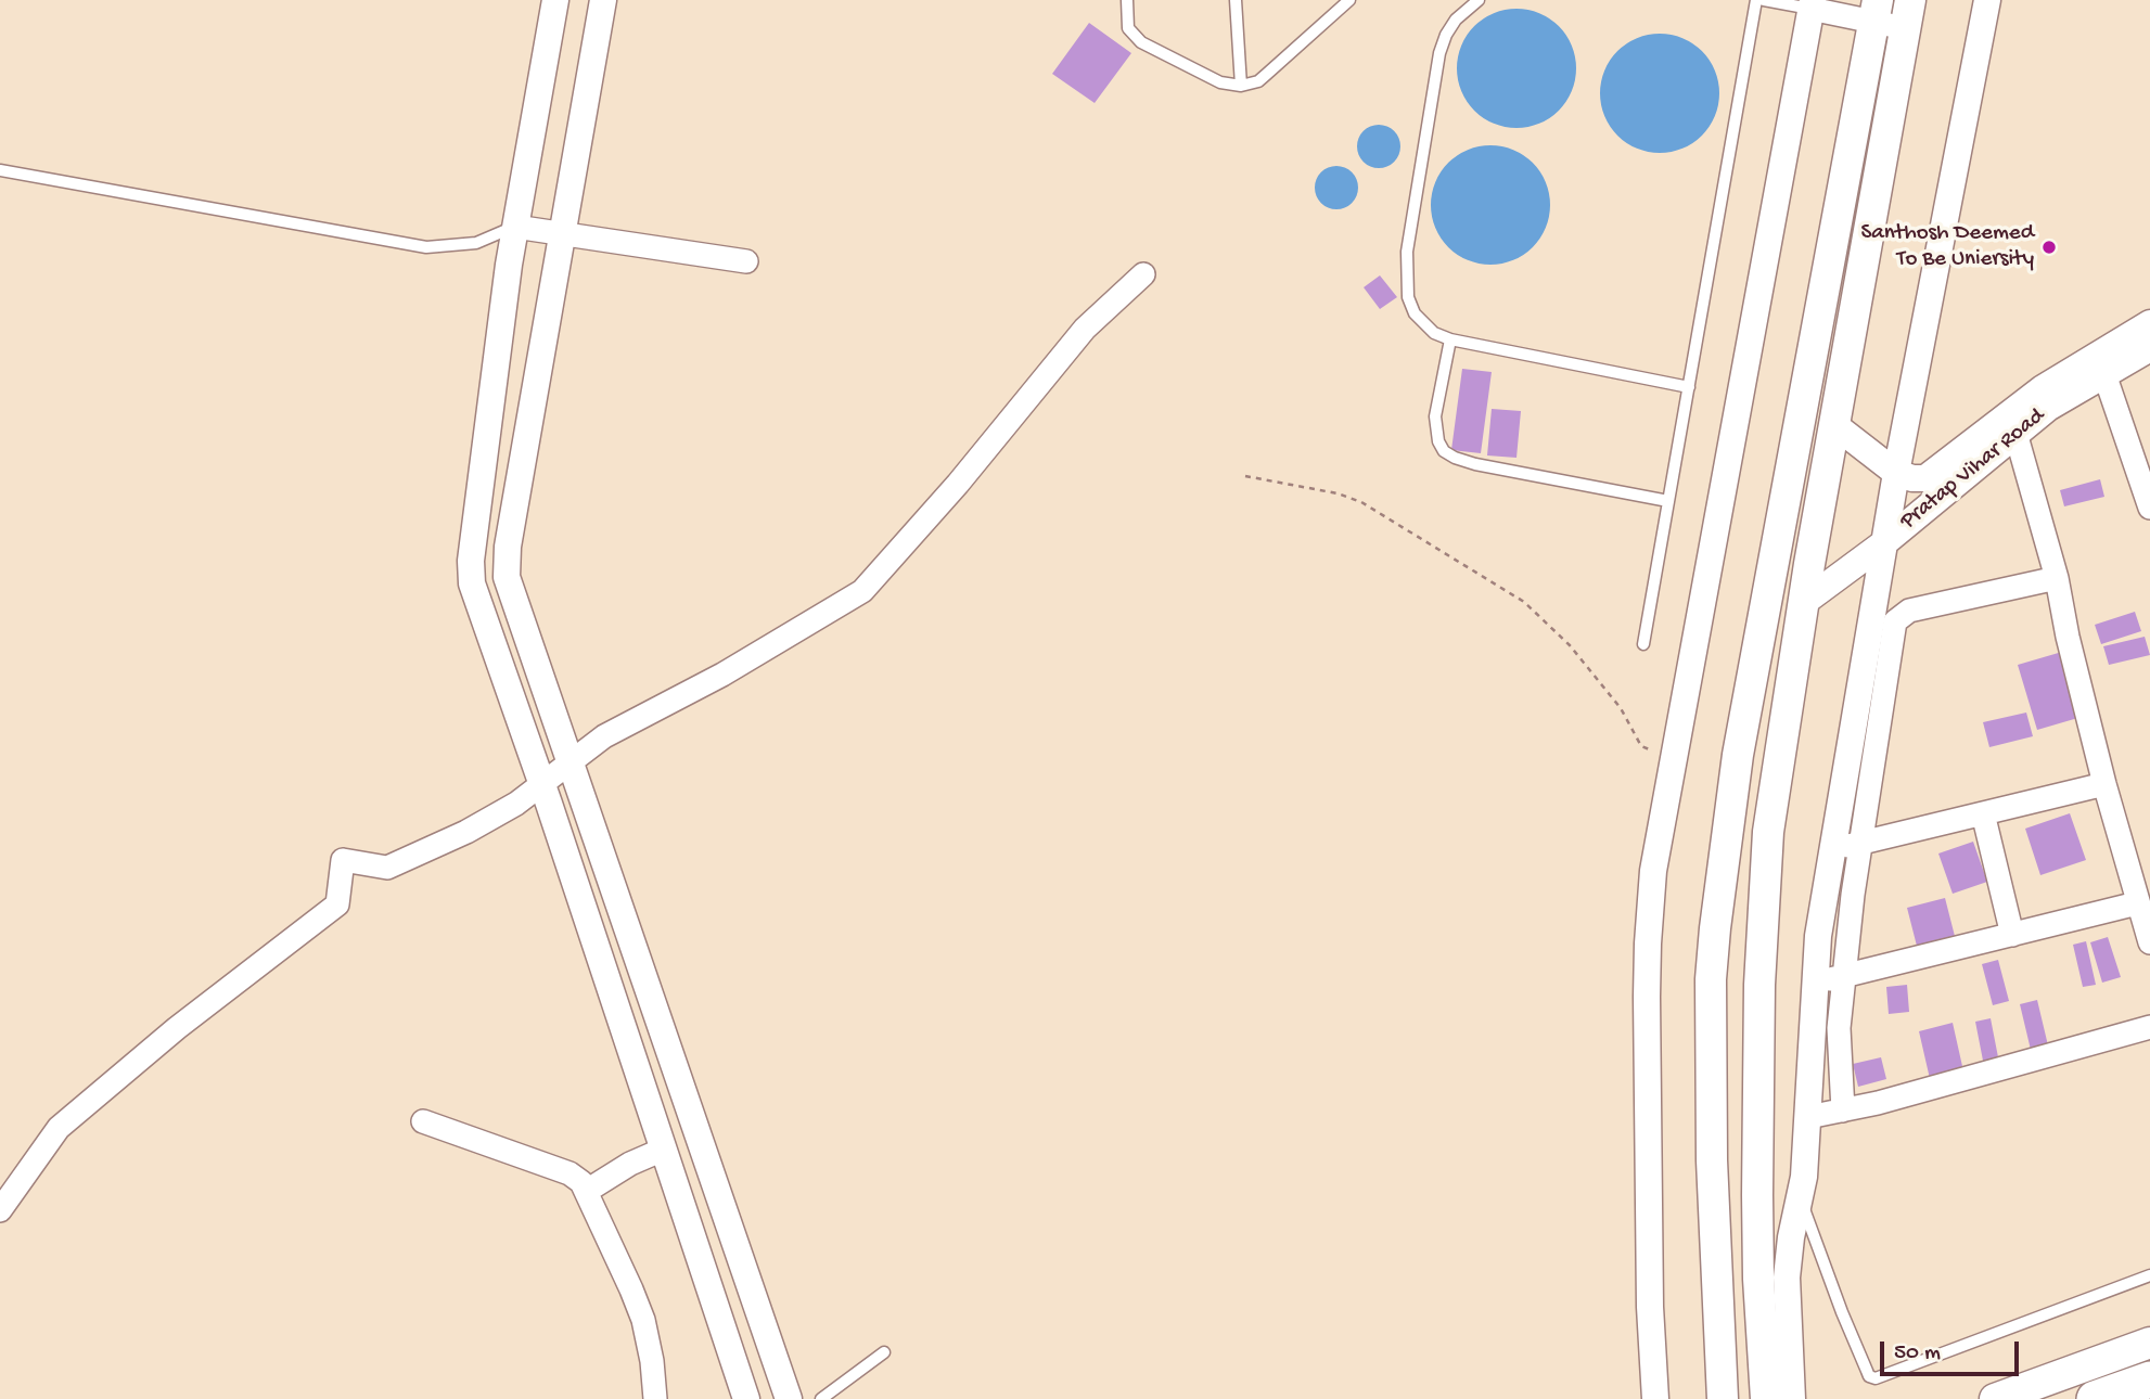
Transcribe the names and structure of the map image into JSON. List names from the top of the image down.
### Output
{
  "streets": {
    "street": ["Pratap Vihar Road"]
  },
  "places": ["Santhosh Deemed To Be Uniersity"],
  "scale_bar": "50 m"
}
